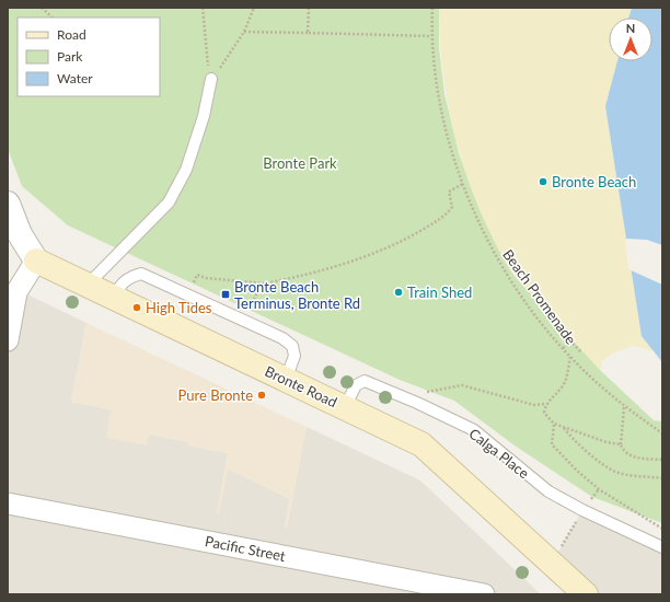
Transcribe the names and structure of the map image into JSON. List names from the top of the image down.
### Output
{
  "streets": {
    "main road": ["Bronte Road"],
    "street": ["Pacific Street"],
    "lane": ["Calga Place"],
    "path": ["Beach Promenade"]
  },
  "crossings": [
    ["Bronte Road", "Calga Place"]
  ],
  "parks": ["Bronte Park"],
  "places": {
    "other": [
      "Bronte Beach",
      "Train Shed",
      "High Tides",
      "Pure Bronte"
    ],
    "transit": ["Bronte Beach Terminus, Bronte Rd"]
  },
  "legend": ["Road", "Park", "Water"],
  "north": "top"
}
